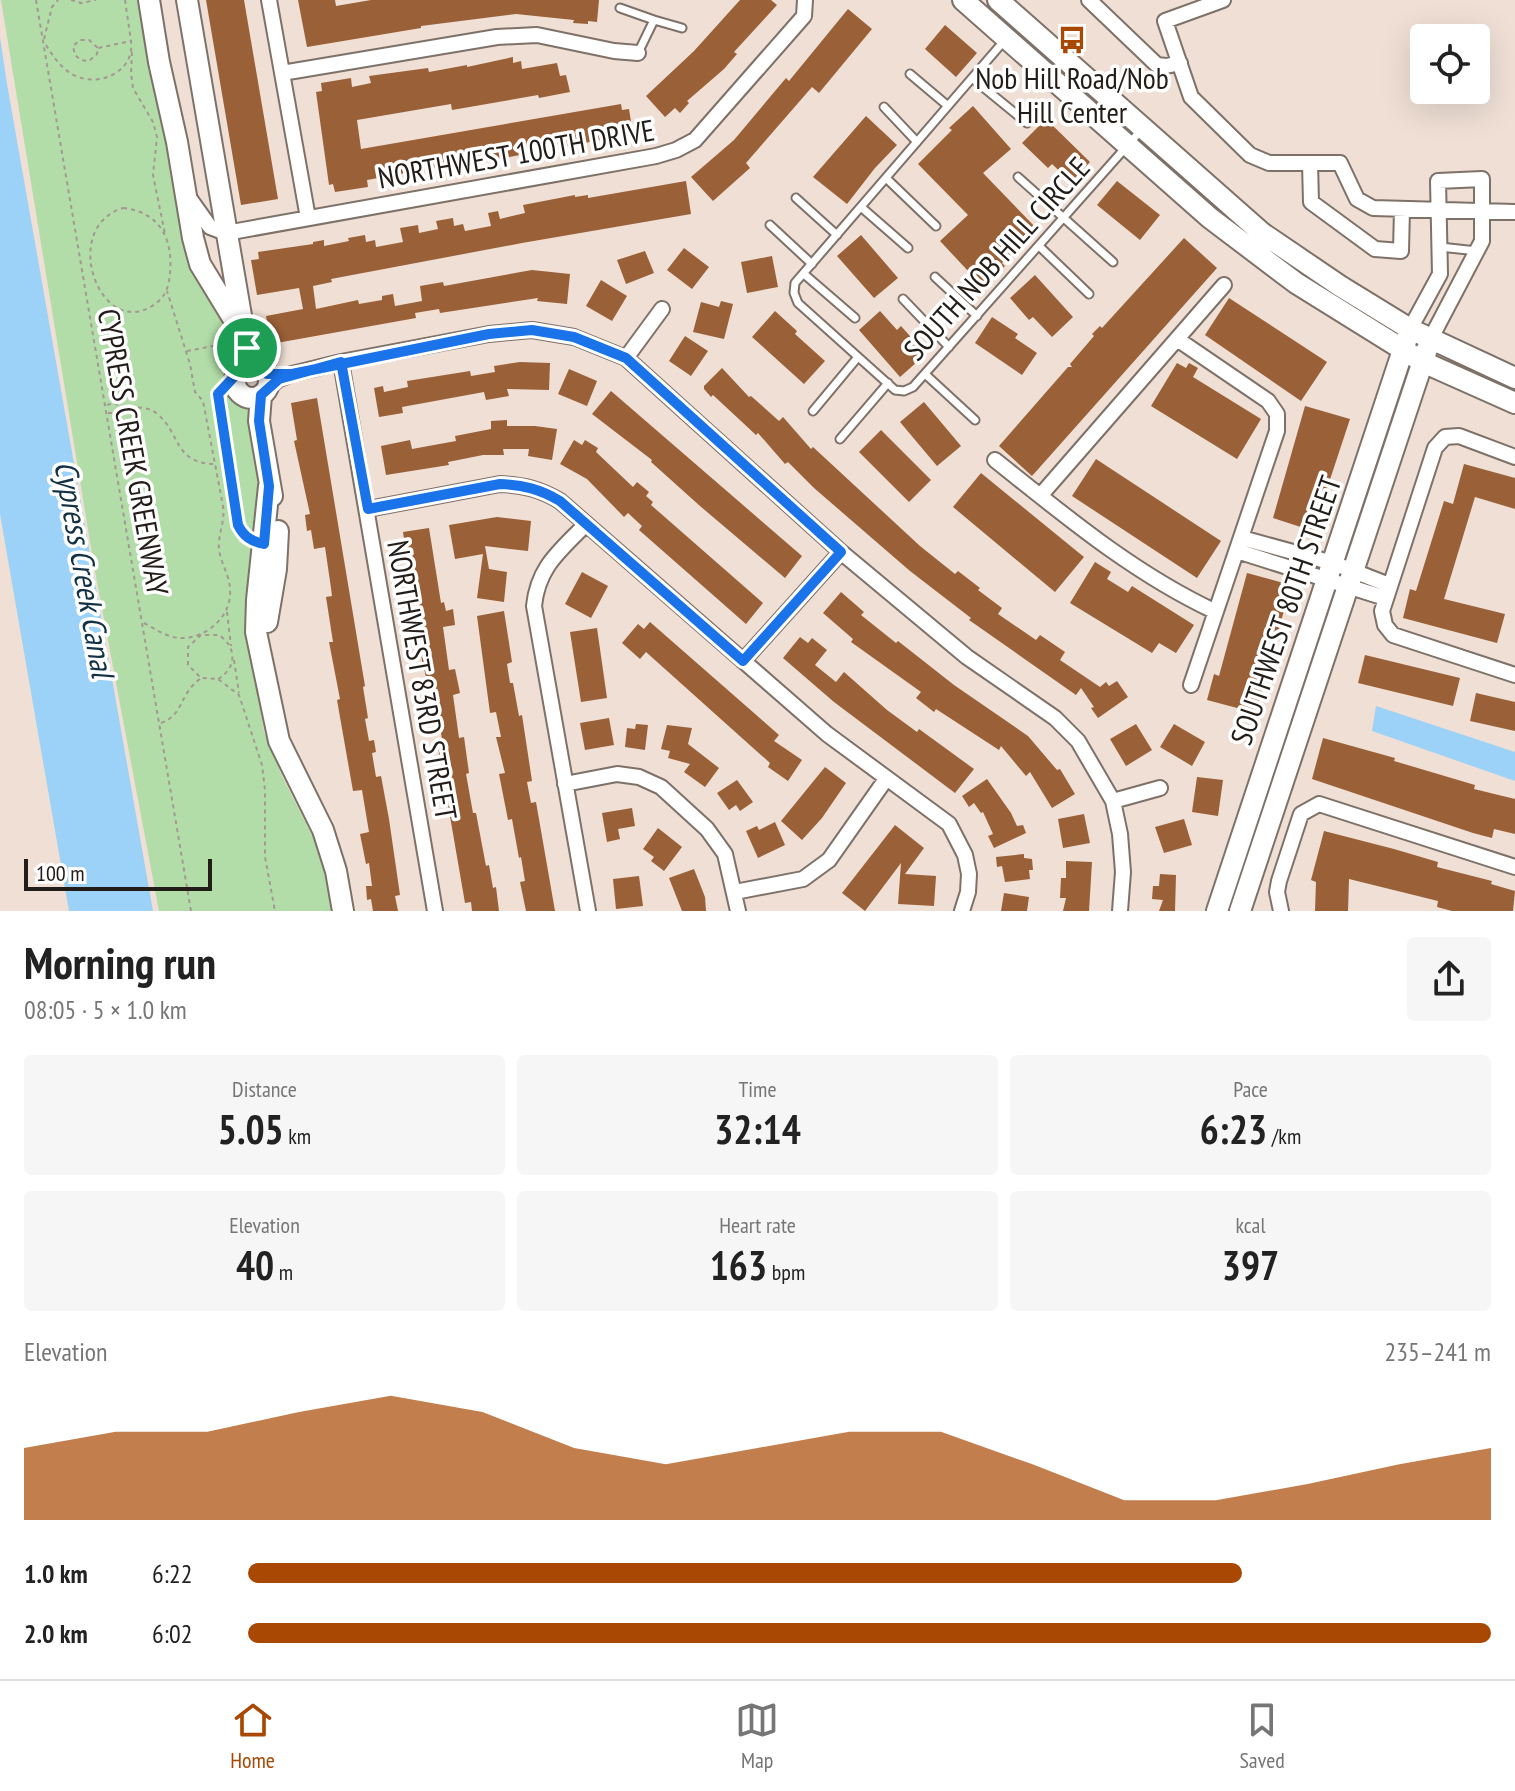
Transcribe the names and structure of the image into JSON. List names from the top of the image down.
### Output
{
  "streets": {
    "street": ["NORTHWEST 100TH DRIVE", "SOUTHWEST 80TH STREET", "NORTHWEST 83RD STREET"],
    "lane": ["SOUTH NOB HILL CIRCLE"],
    "path": ["CYPRESS CREEK GREENWAY"]
  },
  "water": ["Cypress Creek Canal"],
  "places": {
    "bus stop": ["Nob Hill Road/Nob Hill Center"]
  },
  "scale_bar": "100 m",
  "page": {
    "scale": "100 m",
    "heading": ["Morning run", "08:05 · 5 × 1.0 km"],
    "stats": [
      ["Distance", "5.05 km"],
      ["Time", "32:14"],
      ["Pace", "6:23 /km"],
      ["Elevation", "40 m"],
      ["Heart rate", "163 bpm"],
      ["kcal", "397"]
    ],
    "chart": ["Elevation", "235–241 m"],
    "list": [
      {
        "name": "1.0 km",
        "note": "6:22"
      },
      {
        "name": "2.0 km",
        "note": "6:02"
      }
    ],
    "tabs": ["Home", "Map", "Saved"]
  }
}
